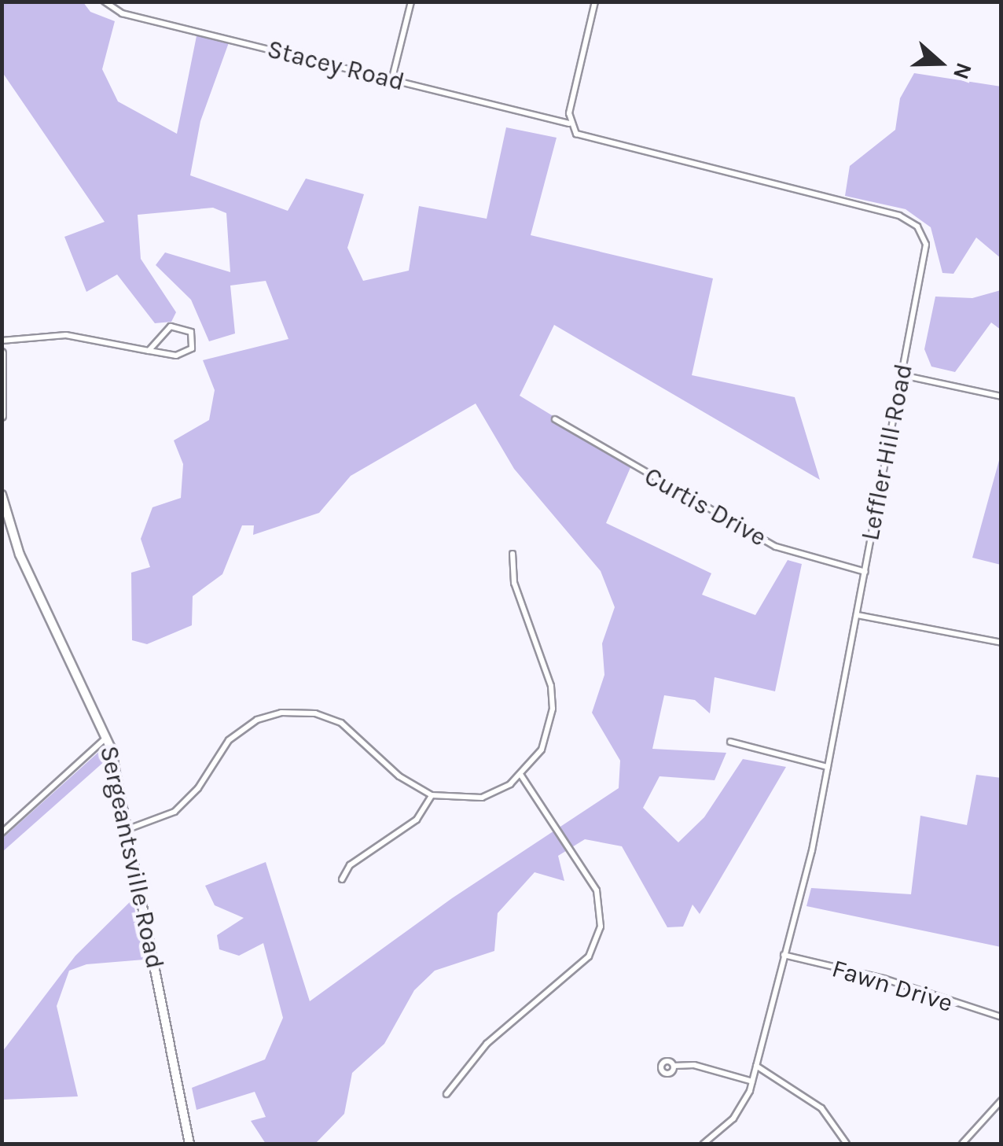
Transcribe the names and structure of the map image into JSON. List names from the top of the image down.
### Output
{
  "streets": {
    "main road": ["Sergeantsville Road"],
    "street": [
      "Stacey Road",
      "Leffler Hill Road",
      "Curtis Drive",
      "Fawn Drive"
    ]
  },
  "crossings": [
    ["Stacey Road", "Leffler Hill Road"],
    ["Leffler Hill Road", "Curtis Drive"],
    ["Leffler Hill Road", "Fawn Drive"]
  ],
  "north": "right"
}
